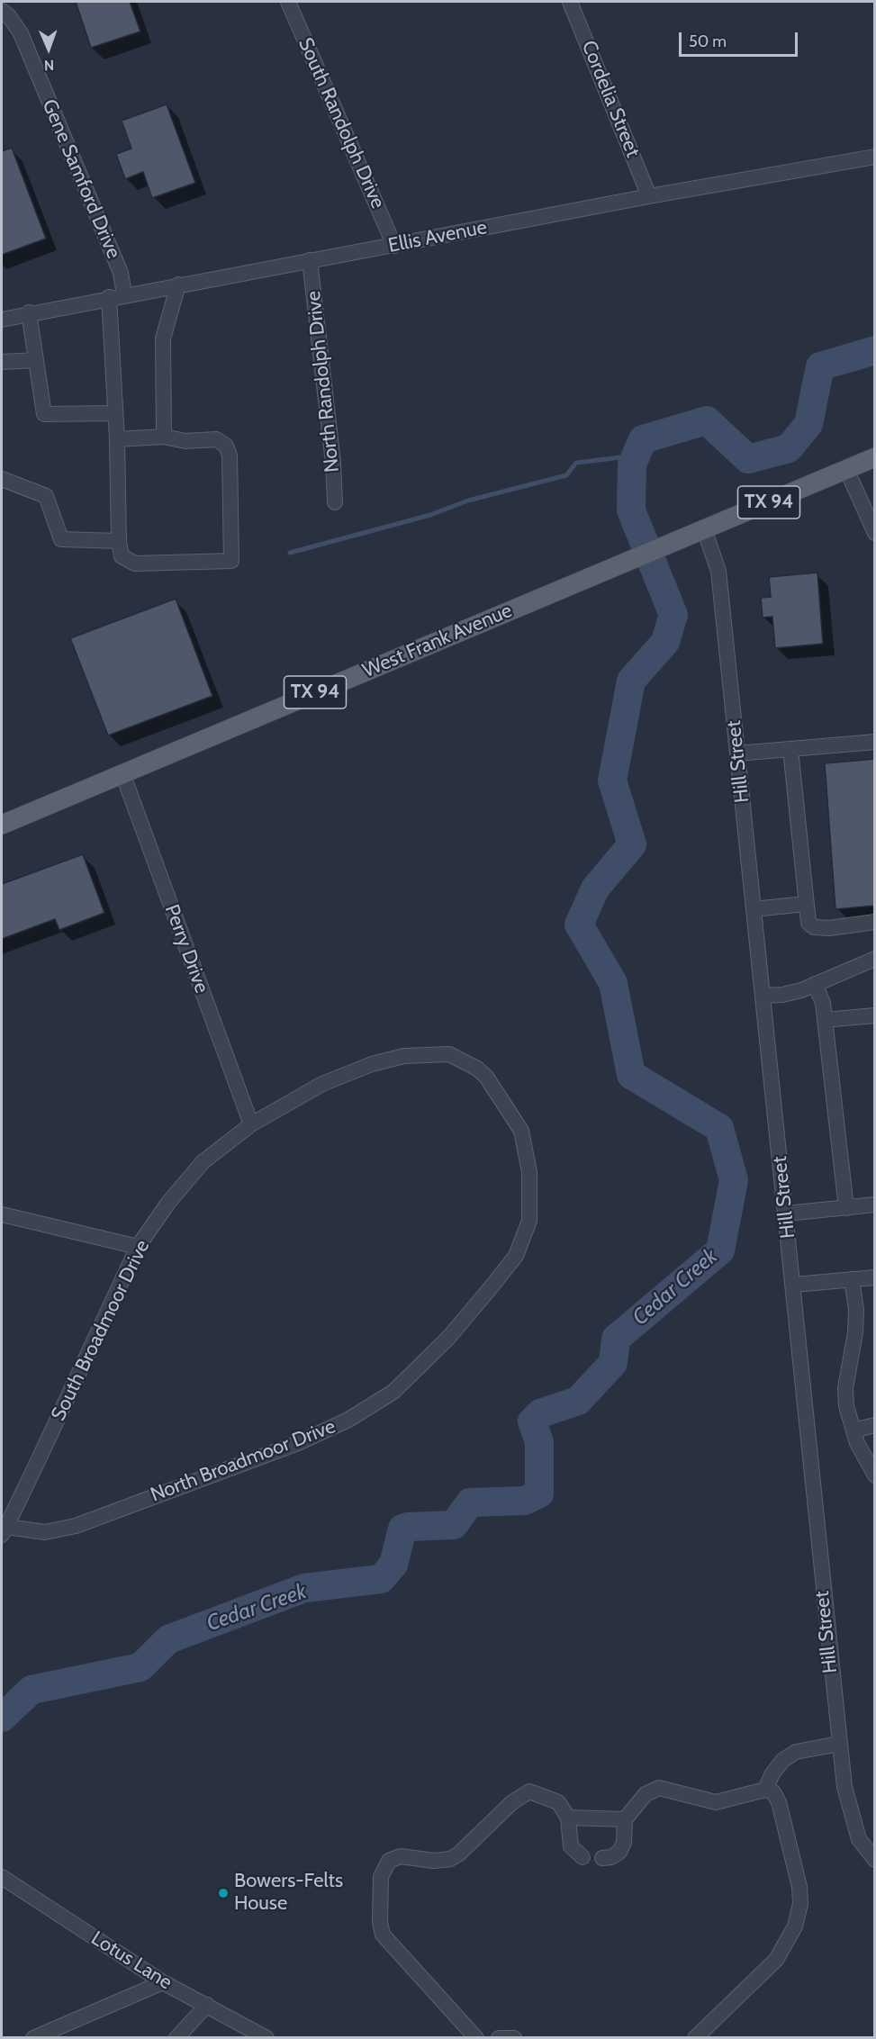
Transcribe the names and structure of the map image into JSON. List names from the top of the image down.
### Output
{
  "streets": {
    "main road": ["TX 94", "West Frank Avenue"],
    "street": [
      "Cordelia Street",
      "South Randolph Drive",
      "Gene Samford Drive",
      "Ellis Avenue",
      "North Randolph Drive",
      "Hill Street",
      "Perry Drive",
      "South Broadmoor Drive",
      "North Broadmoor Drive",
      "Lotus Lane"
    ]
  },
  "crossings": [
    ["Cordelia Street", "Ellis Avenue"],
    ["South Randolph Drive", "Ellis Avenue"],
    ["Gene Samford Drive", "Ellis Avenue"],
    ["Ellis Avenue", "North Randolph Drive"],
    ["West Frank Avenue", "Hill Street"],
    ["West Frank Avenue", "Perry Drive"],
    ["Perry Drive", "South Broadmoor Drive"],
    ["Perry Drive", "North Broadmoor Drive"],
    ["South Broadmoor Drive", "North Broadmoor Drive"]
  ],
  "water": ["Cedar Creek"],
  "places": ["Bowers-Felts House"],
  "scale_bar": "50 m",
  "north": "bottom"
}
